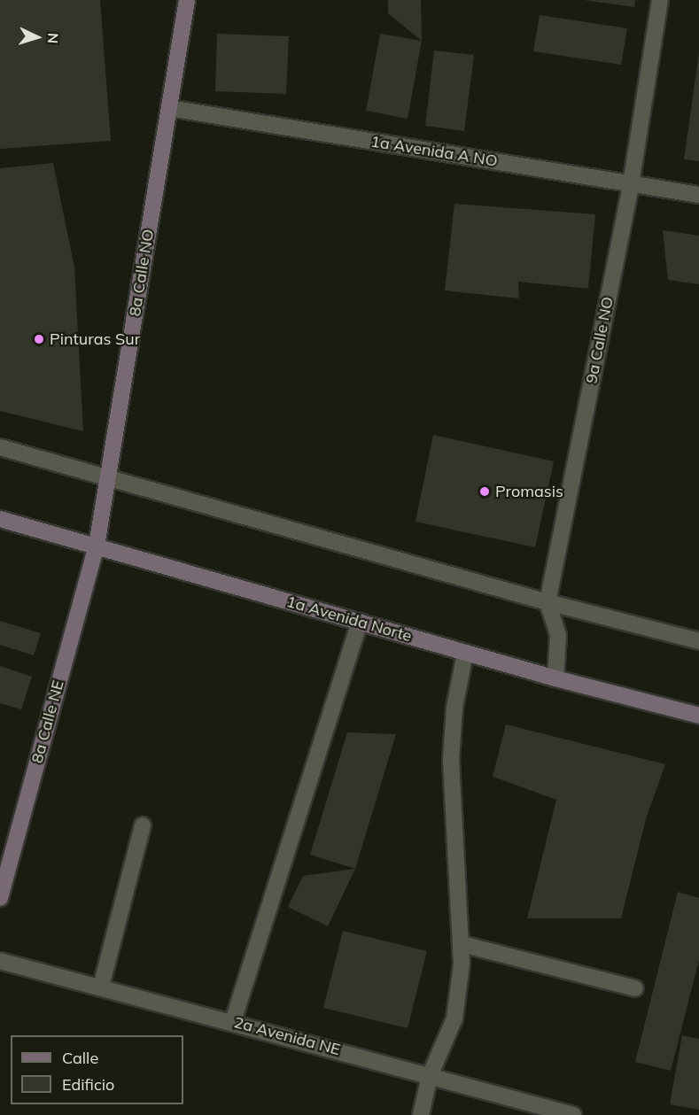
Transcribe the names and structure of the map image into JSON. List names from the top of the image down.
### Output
{
  "streets": {
    "street": [
      "1a Avenida A NO",
      "8a Calle NO",
      "9a Calle NO",
      "1a Avenida Norte",
      "8a Calle NE",
      "2a Avenida NE"
    ]
  },
  "crossings": [
    ["1a Avenida A NO", "8a Calle NO"],
    ["1a Avenida A NO", "9a Calle NO"],
    ["8a Calle NO", "1a Avenida Norte"],
    ["8a Calle NO", "8a Calle NE"],
    ["9a Calle NO", "1a Avenida Norte"],
    ["1a Avenida Norte", "8a Calle NE"]
  ],
  "places": ["Pinturas Sur", "Promasis"],
  "legend": ["Calle", "Edificio"],
  "north": "right"
}
